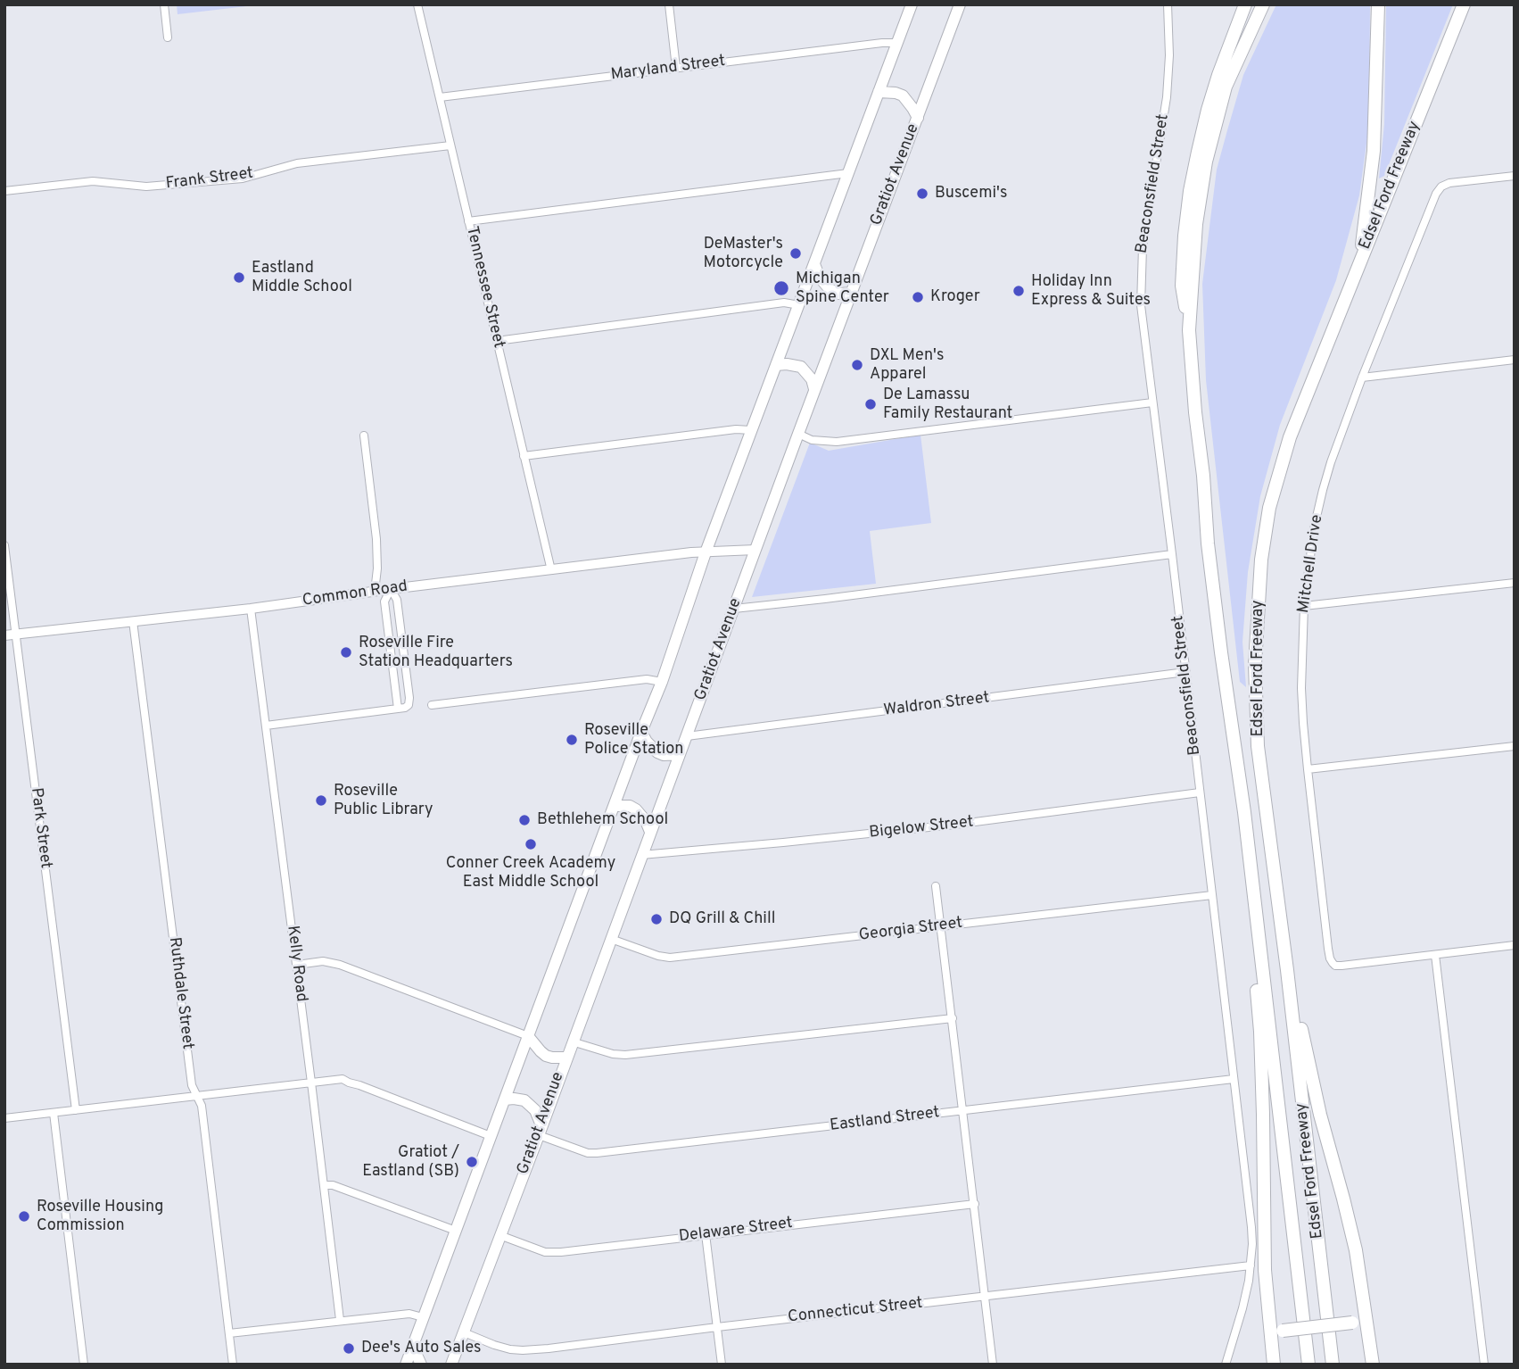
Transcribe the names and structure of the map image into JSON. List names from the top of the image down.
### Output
{
  "streets": {
    "highway": ["Edsel Ford Freeway"],
    "main road": ["Gratiot Avenue"],
    "street": [
      "Maryland Street",
      "Frank Street",
      "Beaconsfield Street",
      "Tennessee Street",
      "Mitchell Drive",
      "Common Road",
      "Waldron Street",
      "Park Street",
      "Bigelow Street",
      "Georgia Street",
      "Kelly Road",
      "Ruthdale Street",
      "Eastland Street",
      "Delaware Street",
      "Connecticut Street"
    ]
  },
  "crossings": [
    ["Maryland Street", "Tennessee Street"],
    ["Gratiot Avenue", "Common Road"],
    ["Gratiot Avenue", "Waldron Street"],
    ["Gratiot Avenue", "Bigelow Street"],
    ["Gratiot Avenue", "Georgia Street"],
    ["Gratiot Avenue", "Eastland Street"],
    ["Gratiot Avenue", "Delaware Street"],
    ["Gratiot Avenue", "Connecticut Street"],
    ["Frank Street", "Tennessee Street"],
    ["Beaconsfield Street", "Waldron Street"],
    ["Beaconsfield Street", "Bigelow Street"],
    ["Beaconsfield Street", "Georgia Street"],
    ["Beaconsfield Street", "Eastland Street"],
    ["Beaconsfield Street", "Connecticut Street"],
    ["Tennessee Street", "Common Road"],
    ["Common Road", "Park Street"],
    ["Common Road", "Kelly Road"],
    ["Common Road", "Ruthdale Street"]
  ],
  "places": [
    "Buscemi's",
    "DeMaster's Motorcycle",
    "Eastland Middle School",
    "Michigan Spine Center",
    "Holiday Inn Express & Suites",
    "Kroger",
    "DXL Men's Apparel",
    "De Lamassu Family Restaurant",
    "Roseville Fire Station Headquarters",
    "Roseville Police Station",
    "Roseville Public Library",
    "Bethlehem School",
    "Conner Creek Academy East Middle School",
    "DQ Grill & Chill",
    "Gratiot / Eastland (SB)",
    "Roseville Housing Commission",
    "Dee's Auto Sales"
  ]
}
